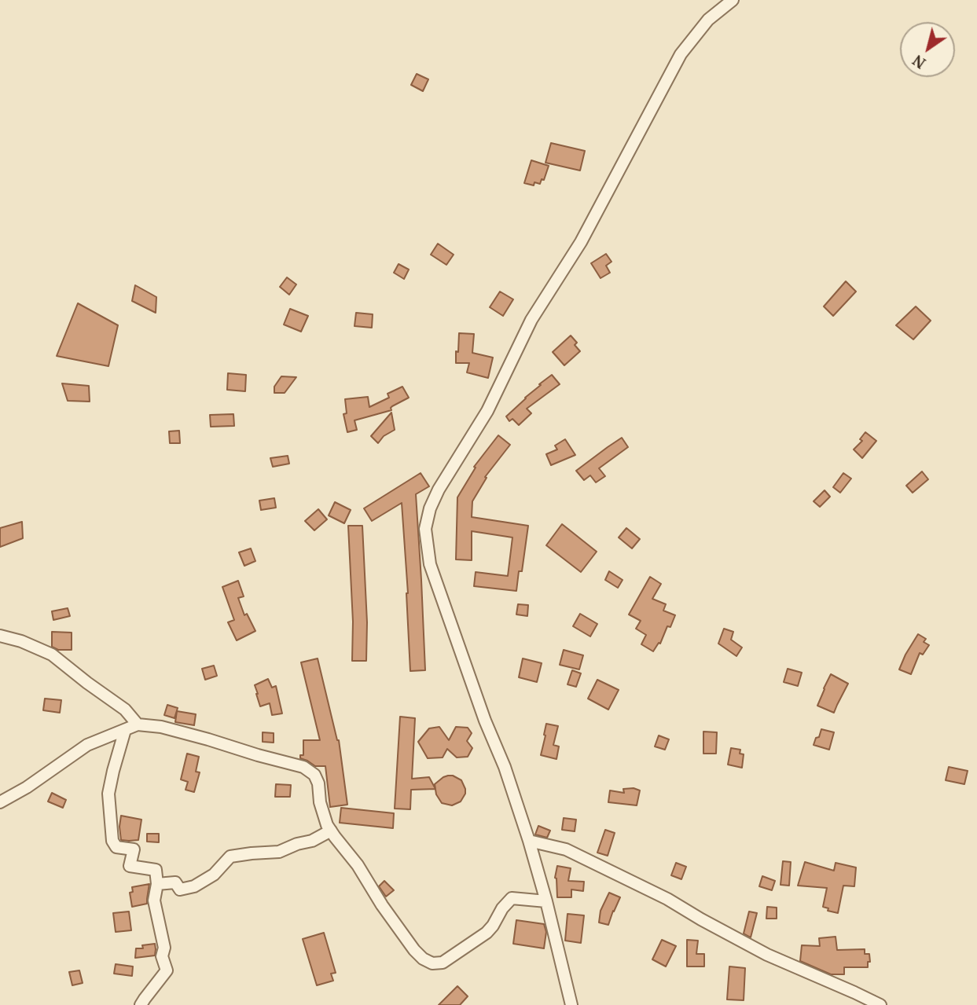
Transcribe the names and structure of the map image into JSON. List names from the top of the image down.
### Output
{
  "north": "bottom left"
}
